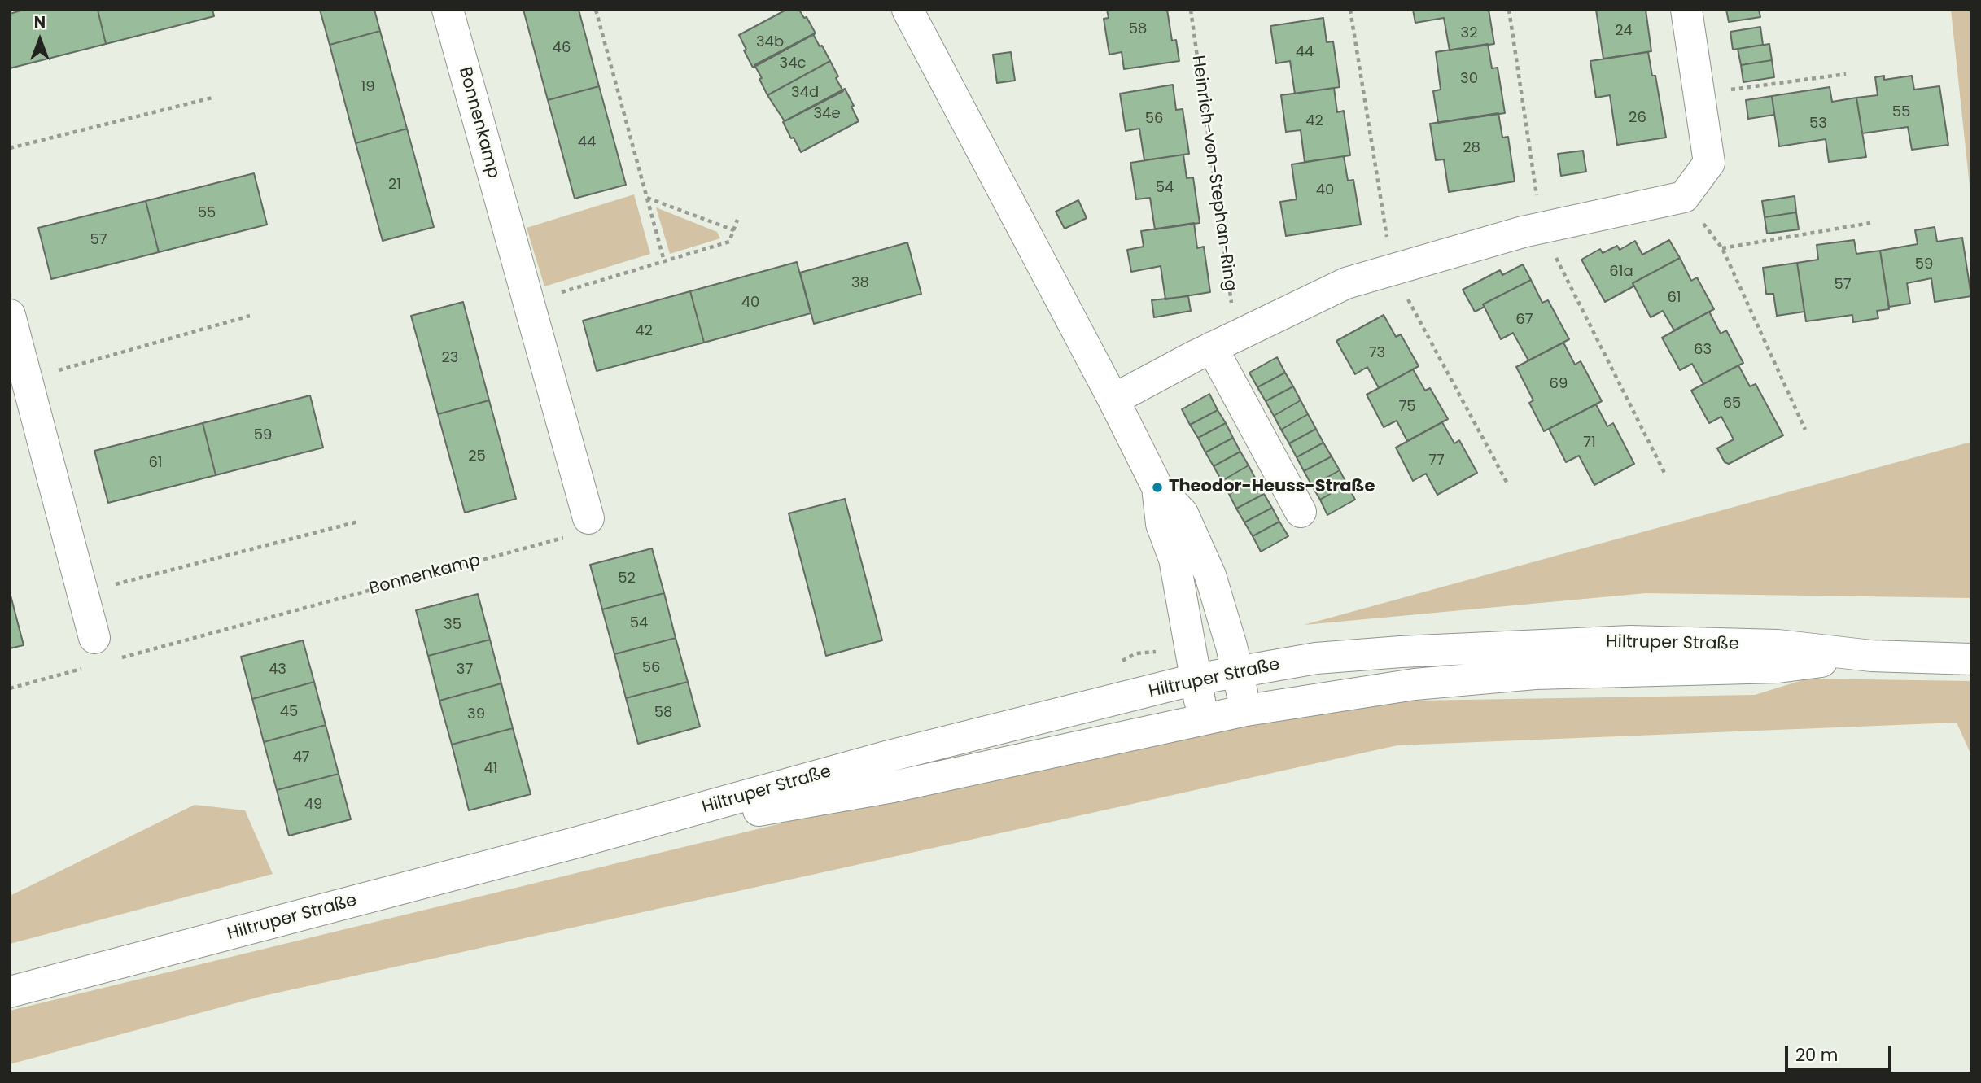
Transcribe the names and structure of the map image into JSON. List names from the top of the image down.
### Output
{
  "streets": {
    "street": ["Bonnenkamp", "Hiltruper Straße"],
    "path": ["Heinrich-von-Stephan-Ring"]
  },
  "places": ["Theodor-Heuss-Straße"],
  "house_numbers": [
    "58",
    "24",
    "32",
    "34b",
    "46",
    "44",
    "34c",
    "30",
    "19",
    "34d",
    "55",
    "34e",
    "26",
    "56",
    "42",
    "53",
    "44",
    "28",
    "21",
    "54",
    "40",
    "55",
    "57",
    "59",
    "61a",
    "38",
    "57",
    "61",
    "40",
    "67",
    "42",
    "63",
    "73",
    "23",
    "69",
    "65",
    "75",
    "59",
    "71",
    "25",
    "77",
    "61",
    "52",
    "54",
    "35",
    "56",
    "43",
    "37",
    "45",
    "58",
    "39",
    "47",
    "41",
    "49"
  ],
  "scale_bar": "20 m",
  "north": "top"
}
